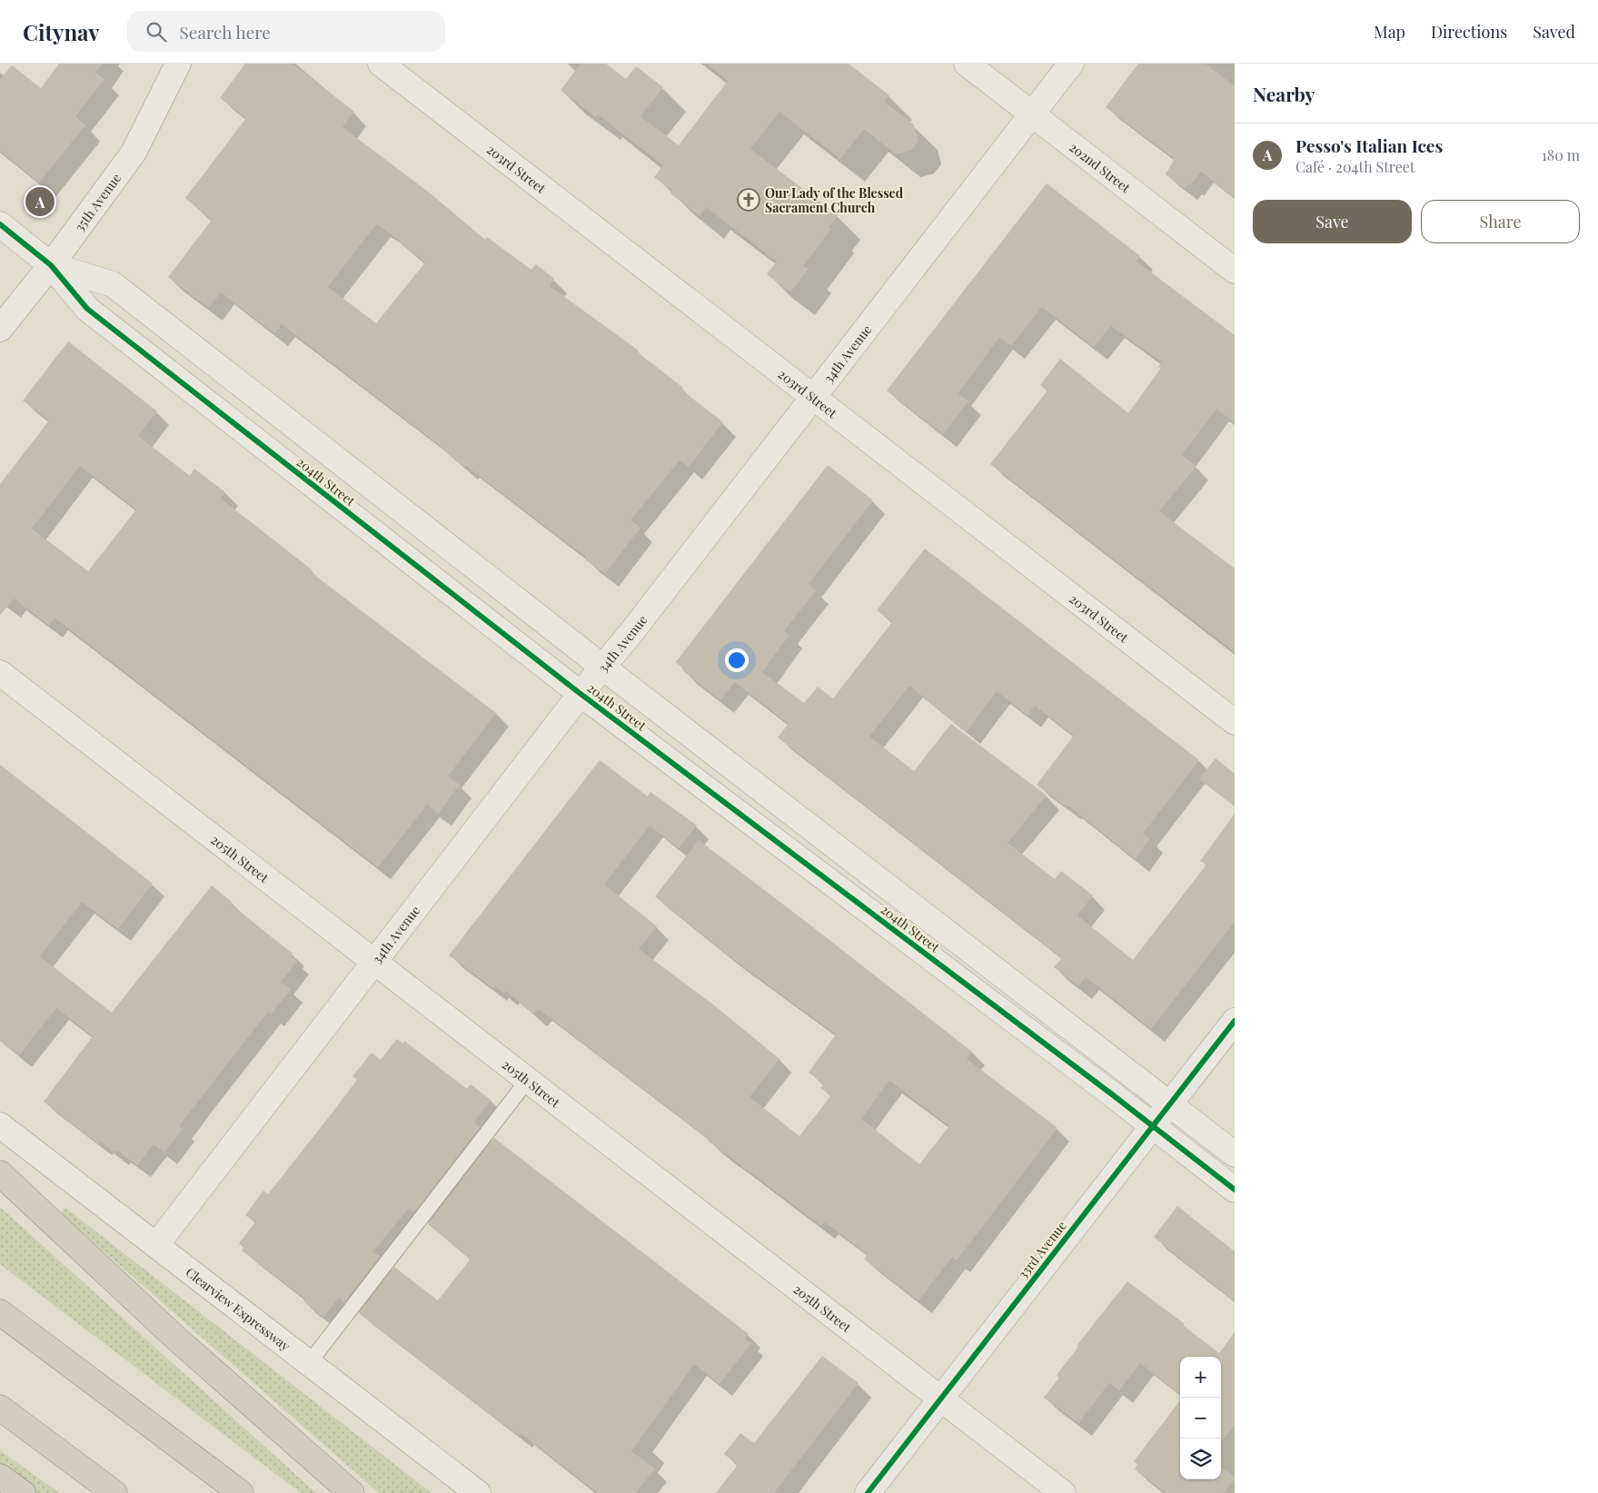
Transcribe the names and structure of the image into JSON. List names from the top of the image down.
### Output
{
  "streets": {
    "street": [
      "202nd Street",
      "203rd Street",
      "35th Avenue",
      "34th Avenue",
      "204th Street",
      "205th Street",
      "33rd Avenue",
      "Clearview Expressway"
    ]
  },
  "crossings": [
    ["202nd Street", "34th Avenue"],
    ["203rd Street", "34th Avenue"],
    ["35th Avenue", "204th Street"],
    ["34th Avenue", "204th Street"],
    ["34th Avenue", "205th Street"],
    ["34th Avenue", "Clearview Expressway"],
    ["204th Street", "33rd Avenue"],
    ["205th Street", "33rd Avenue"]
  ],
  "places": {
    "church": ["Our Lady of the Blessed Sacrament Church"]
  },
  "page": {
    "header": "Citynav",
    "search": "Search here",
    "nav": ["Map", "Directions", "Saved"],
    "heading": "Nearby",
    "list": [
      {
        "mark": "A",
        "name": "Pesso's Italian Ices",
        "note": "Café · 204th Street",
        "value": "180 m"
      }
    ],
    "pins": "A",
    "buttons": ["Save", "Share"],
    "map_buttons": ["+", "−"]
  }
}
